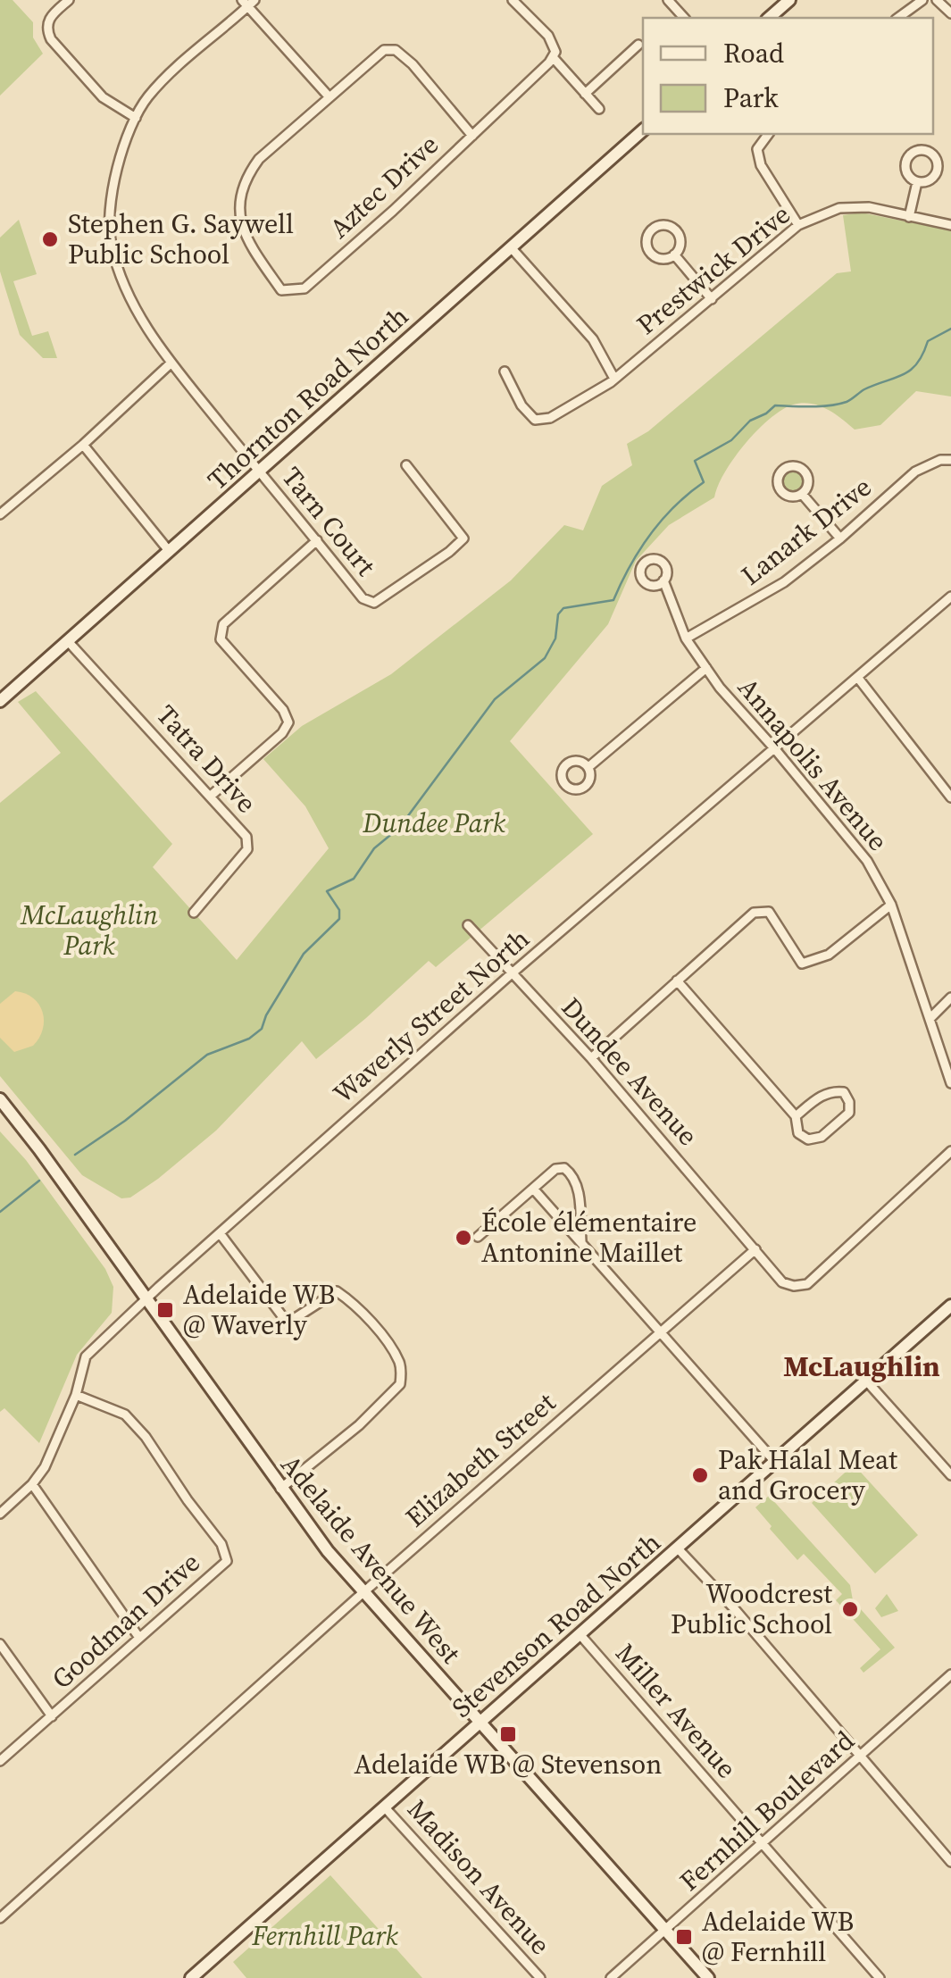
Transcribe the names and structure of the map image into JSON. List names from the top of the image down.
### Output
{
  "streets": {
    "main road": ["Thornton Road North", "Adelaide Avenue West", "Stevenson Road North"],
    "street": [
      "Aztec Drive",
      "Prestwick Drive",
      "Tarn Court",
      "Lanark Drive",
      "Tatra Drive",
      "Annapolis Avenue",
      "Waverly Street North",
      "Dundee Avenue",
      "Elizabeth Street",
      "Goodman Drive",
      "Miller Avenue",
      "Fernhill Boulevard",
      "Madison Avenue"
    ]
  },
  "crossings": [
    ["Thornton Road North", "Tarn Court"],
    ["Thornton Road North", "Tatra Drive"],
    ["Lanark Drive", "Annapolis Avenue"],
    ["Annapolis Avenue", "Waverly Street North"],
    ["Waverly Street North", "Dundee Avenue"],
    ["Waverly Street North", "Adelaide Avenue West"],
    ["Waverly Street North", "Goodman Drive"],
    ["Dundee Avenue", "Elizabeth Street"],
    ["Elizabeth Street", "Adelaide Avenue West"],
    ["Adelaide Avenue West", "Stevenson Road North"],
    ["Adelaide Avenue West", "Fernhill Boulevard"],
    ["Stevenson Road North", "Miller Avenue"],
    ["Stevenson Road North", "Madison Avenue"],
    ["Miller Avenue", "Fernhill Boulevard"]
  ],
  "districts": ["McLaughlin"],
  "parks": ["Dundee Park", "McLaughlin Park", "Fernhill Park"],
  "places": {
    "other": [
      "Stephen G. Saywell Public School",
      "École élémentaire Antonine Maillet",
      "Pak Halal Meat and Grocery",
      "Woodcrest Public School"
    ],
    "transit": ["Adelaide WB @ Waverly", "Adelaide WB @ Stevenson", "Adelaide WB @ Fernhill"]
  },
  "legend": ["Road", "Park"]
}
